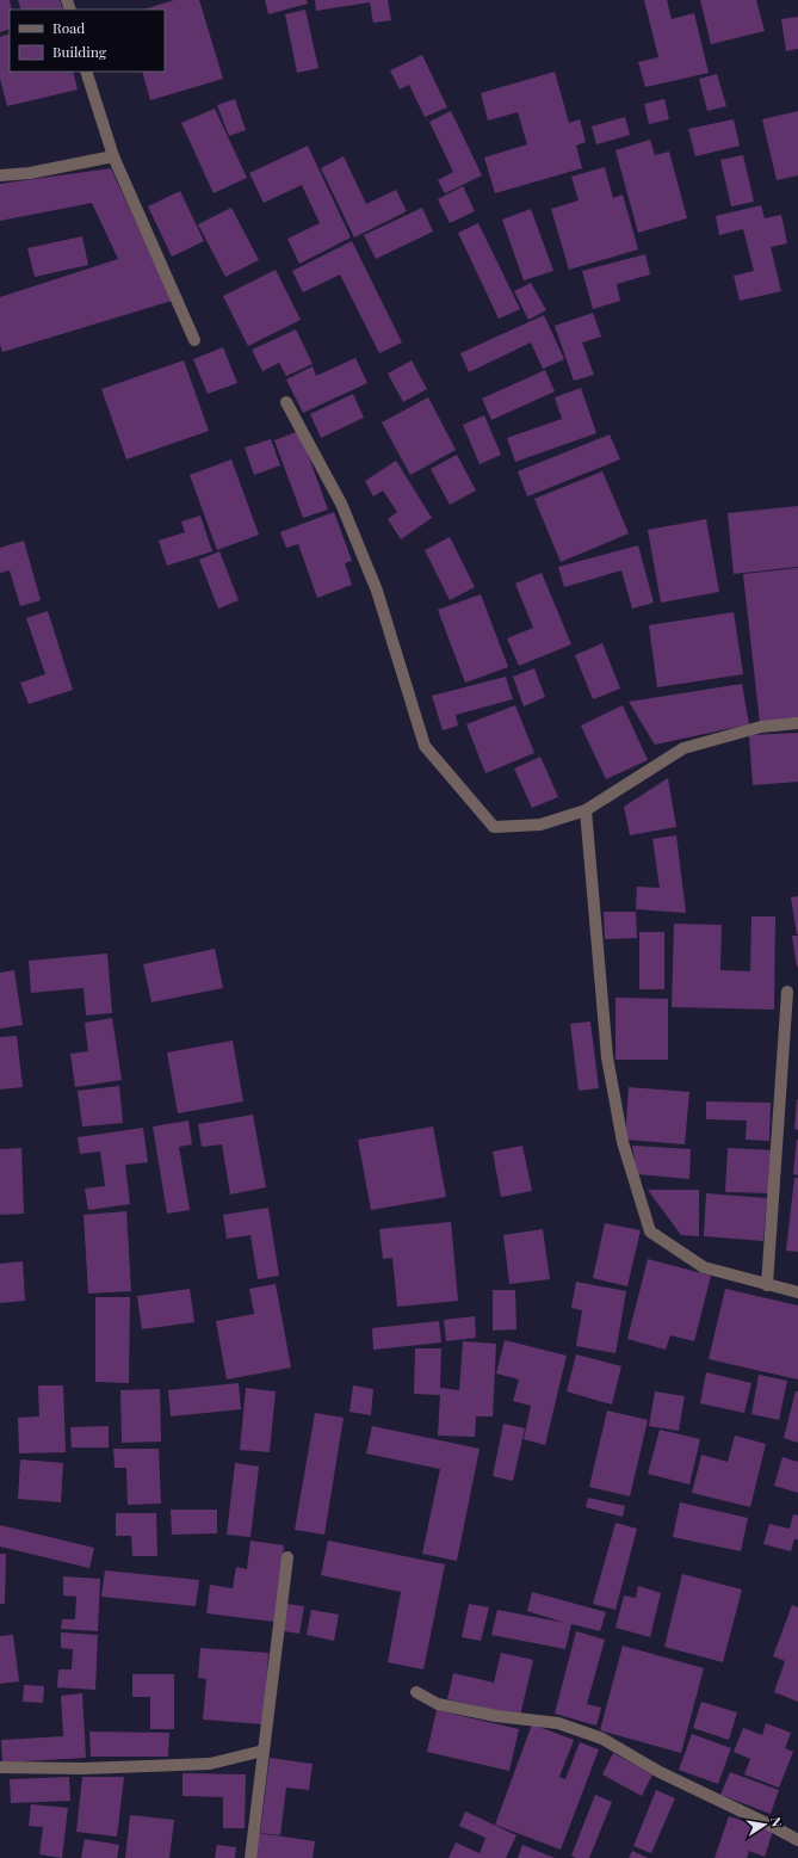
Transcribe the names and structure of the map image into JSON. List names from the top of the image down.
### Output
{
  "legend": ["Road", "Building"],
  "north": "right"
}
